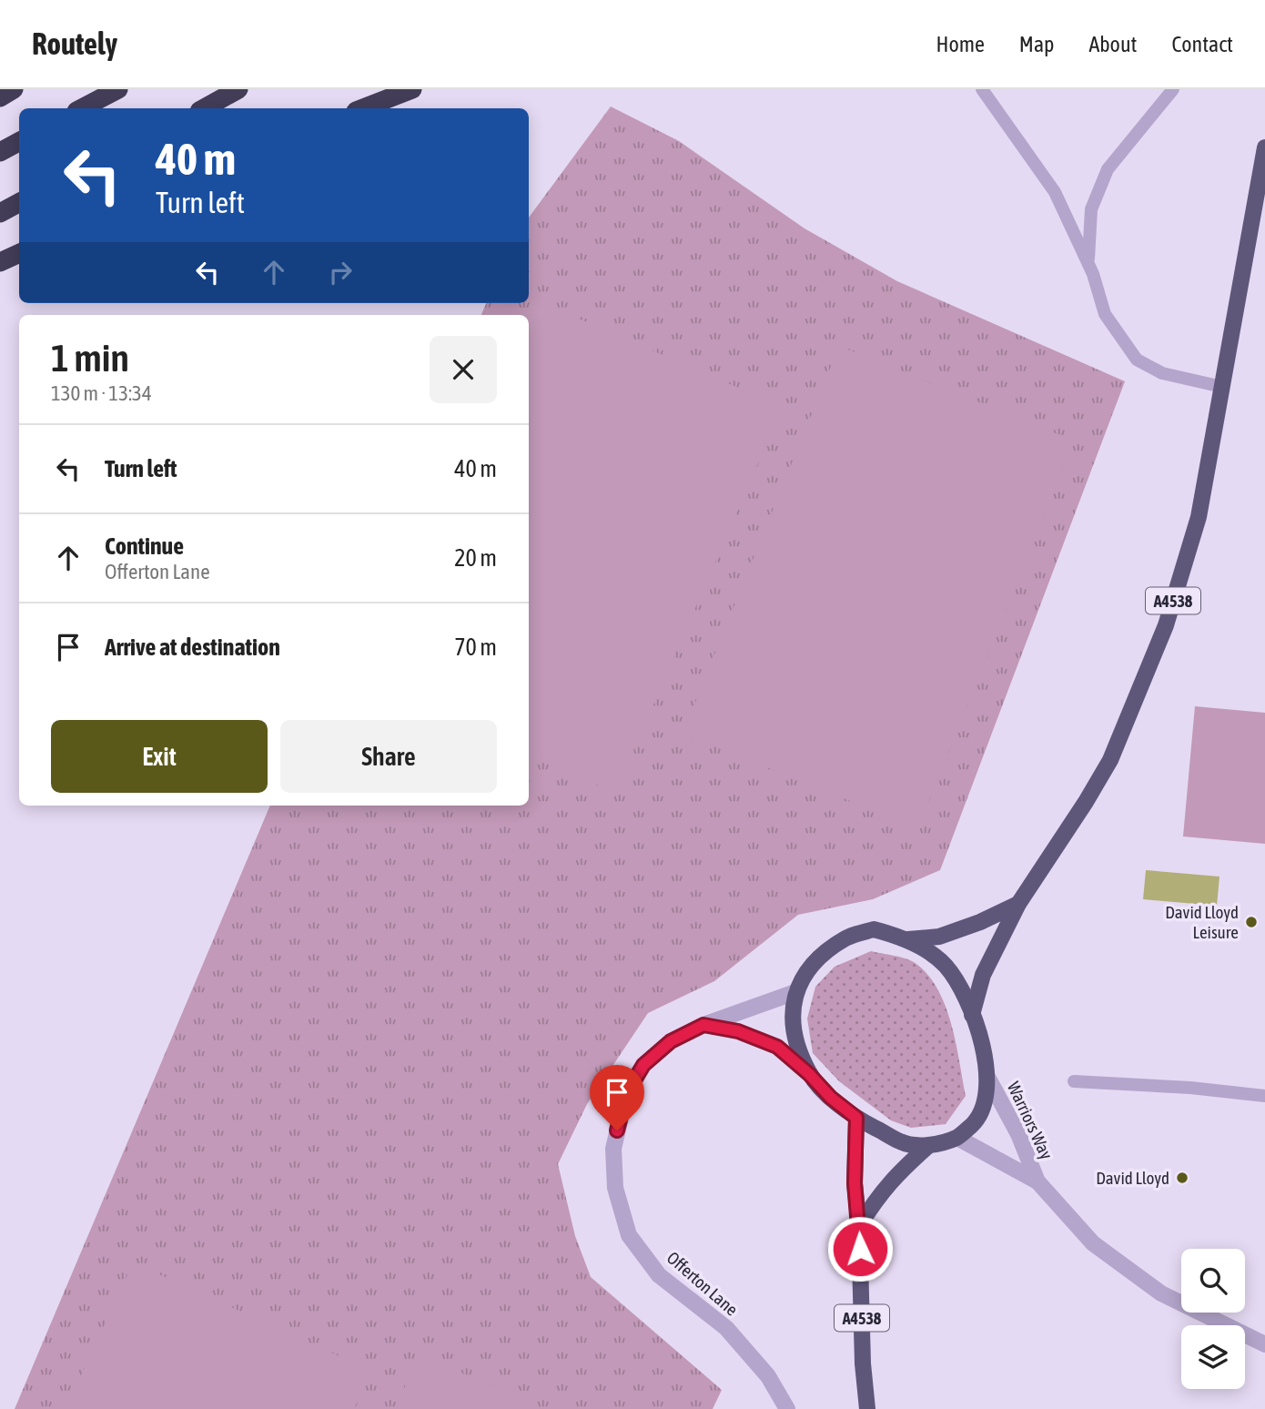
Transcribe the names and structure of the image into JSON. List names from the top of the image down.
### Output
{
  "streets": {
    "main road": ["A4538"],
    "street": ["Warriors Way", "Offerton Lane"]
  },
  "crossings": [
    ["A4538", "Warriors Way"],
    ["A4538", "Offerton Lane"],
    ["Warriors Way", "Offerton Lane"]
  ],
  "places": ["David Lloyd Leisure", "David Lloyd"],
  "page": {
    "header": "Routely",
    "nav": [
      "Home",
      "Map",
      "About",
      "Contact"
    ],
    "turn": ["40 m", "Turn left"],
    "heading": ["1 min", "130 m · 13:34"],
    "list": [
      {
        "name": "Turn left",
        "value": "40 m"
      },
      {
        "name": "Continue",
        "note": "Offerton Lane",
        "value": "20 m"
      },
      {
        "name": "Arrive at destination",
        "value": "70 m"
      }
    ],
    "buttons": ["Exit", "Share"]
  }
}
